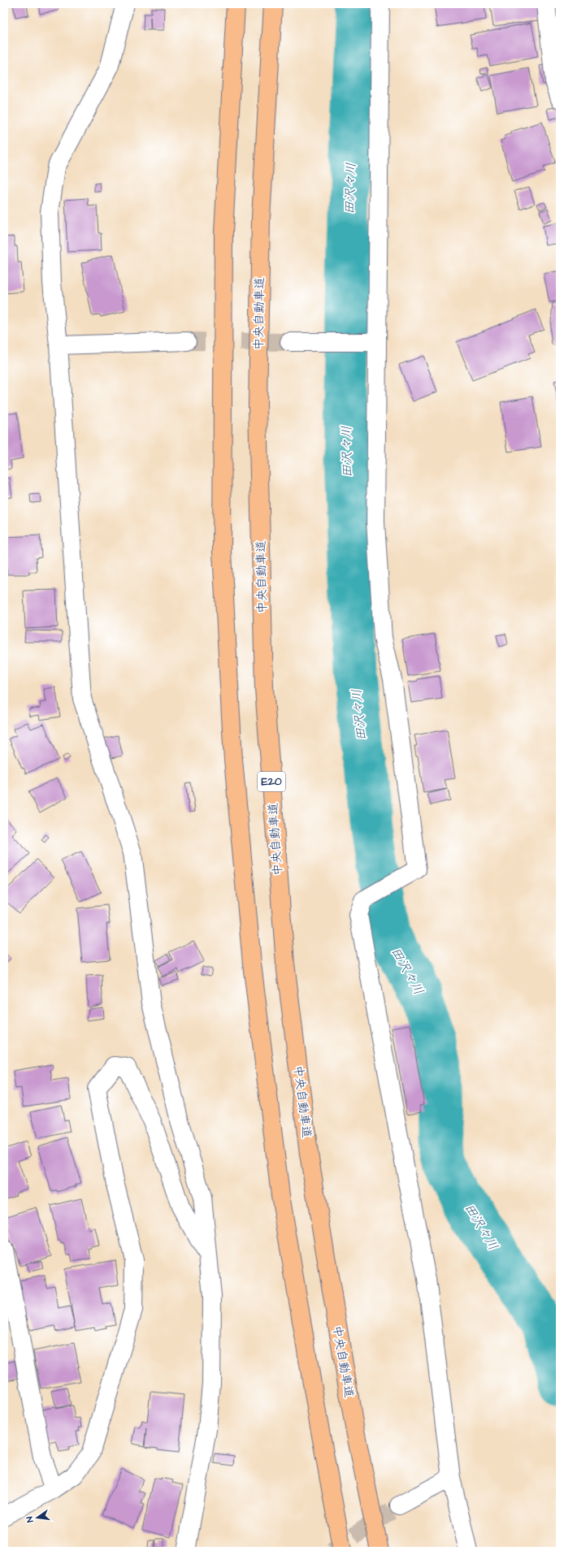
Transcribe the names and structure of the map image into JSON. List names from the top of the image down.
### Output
{
  "streets": {
    "highway": ["中央自動車道", "E20"]
  },
  "water": ["田沢々川"],
  "north": "left"
}
